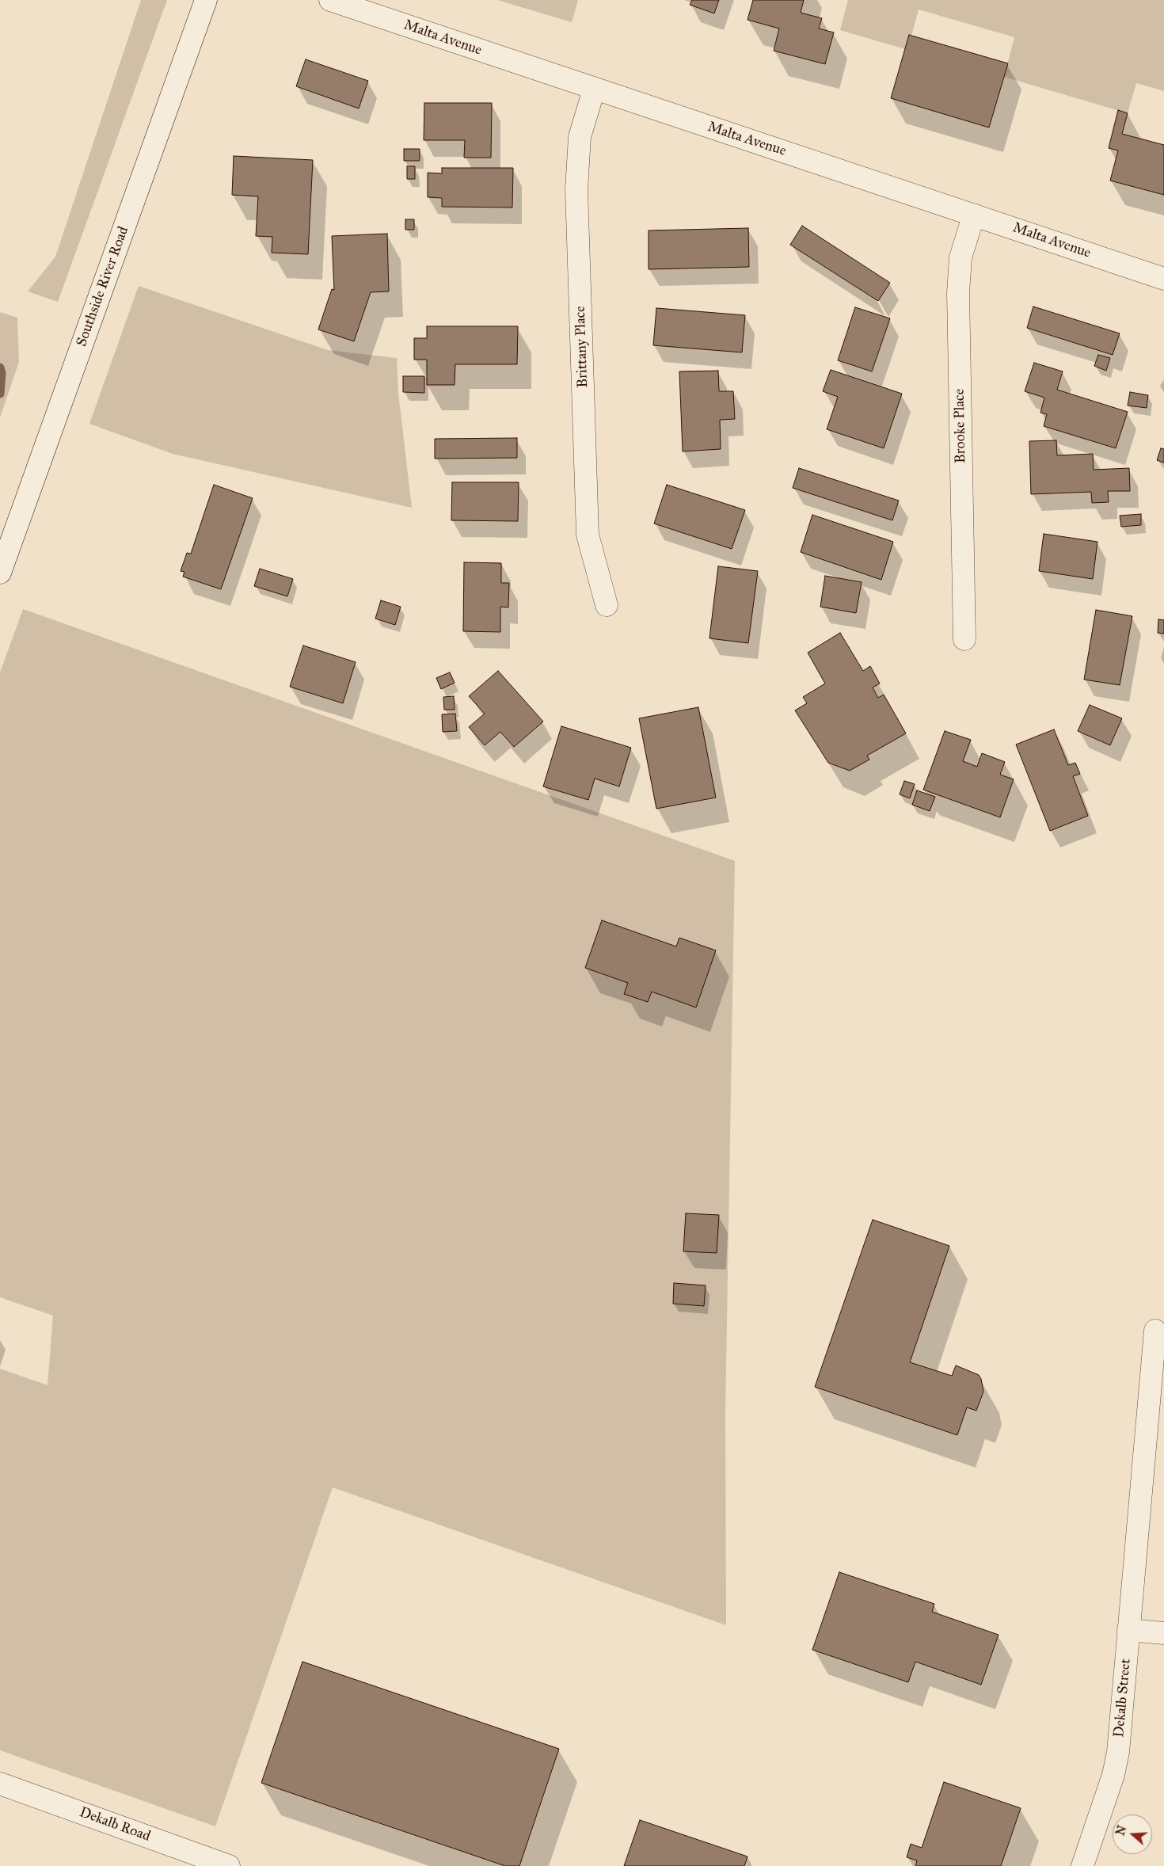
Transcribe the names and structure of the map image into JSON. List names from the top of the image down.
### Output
{
  "streets": {
    "street": [
      "Malta Avenue",
      "Southside River Road",
      "Brittany Place",
      "Brooke Place",
      "Dekalb Street",
      "Dekalb Road"
    ]
  },
  "crossings": [
    ["Malta Avenue", "Brittany Place"],
    ["Malta Avenue", "Brooke Place"]
  ],
  "north": "left"
}
